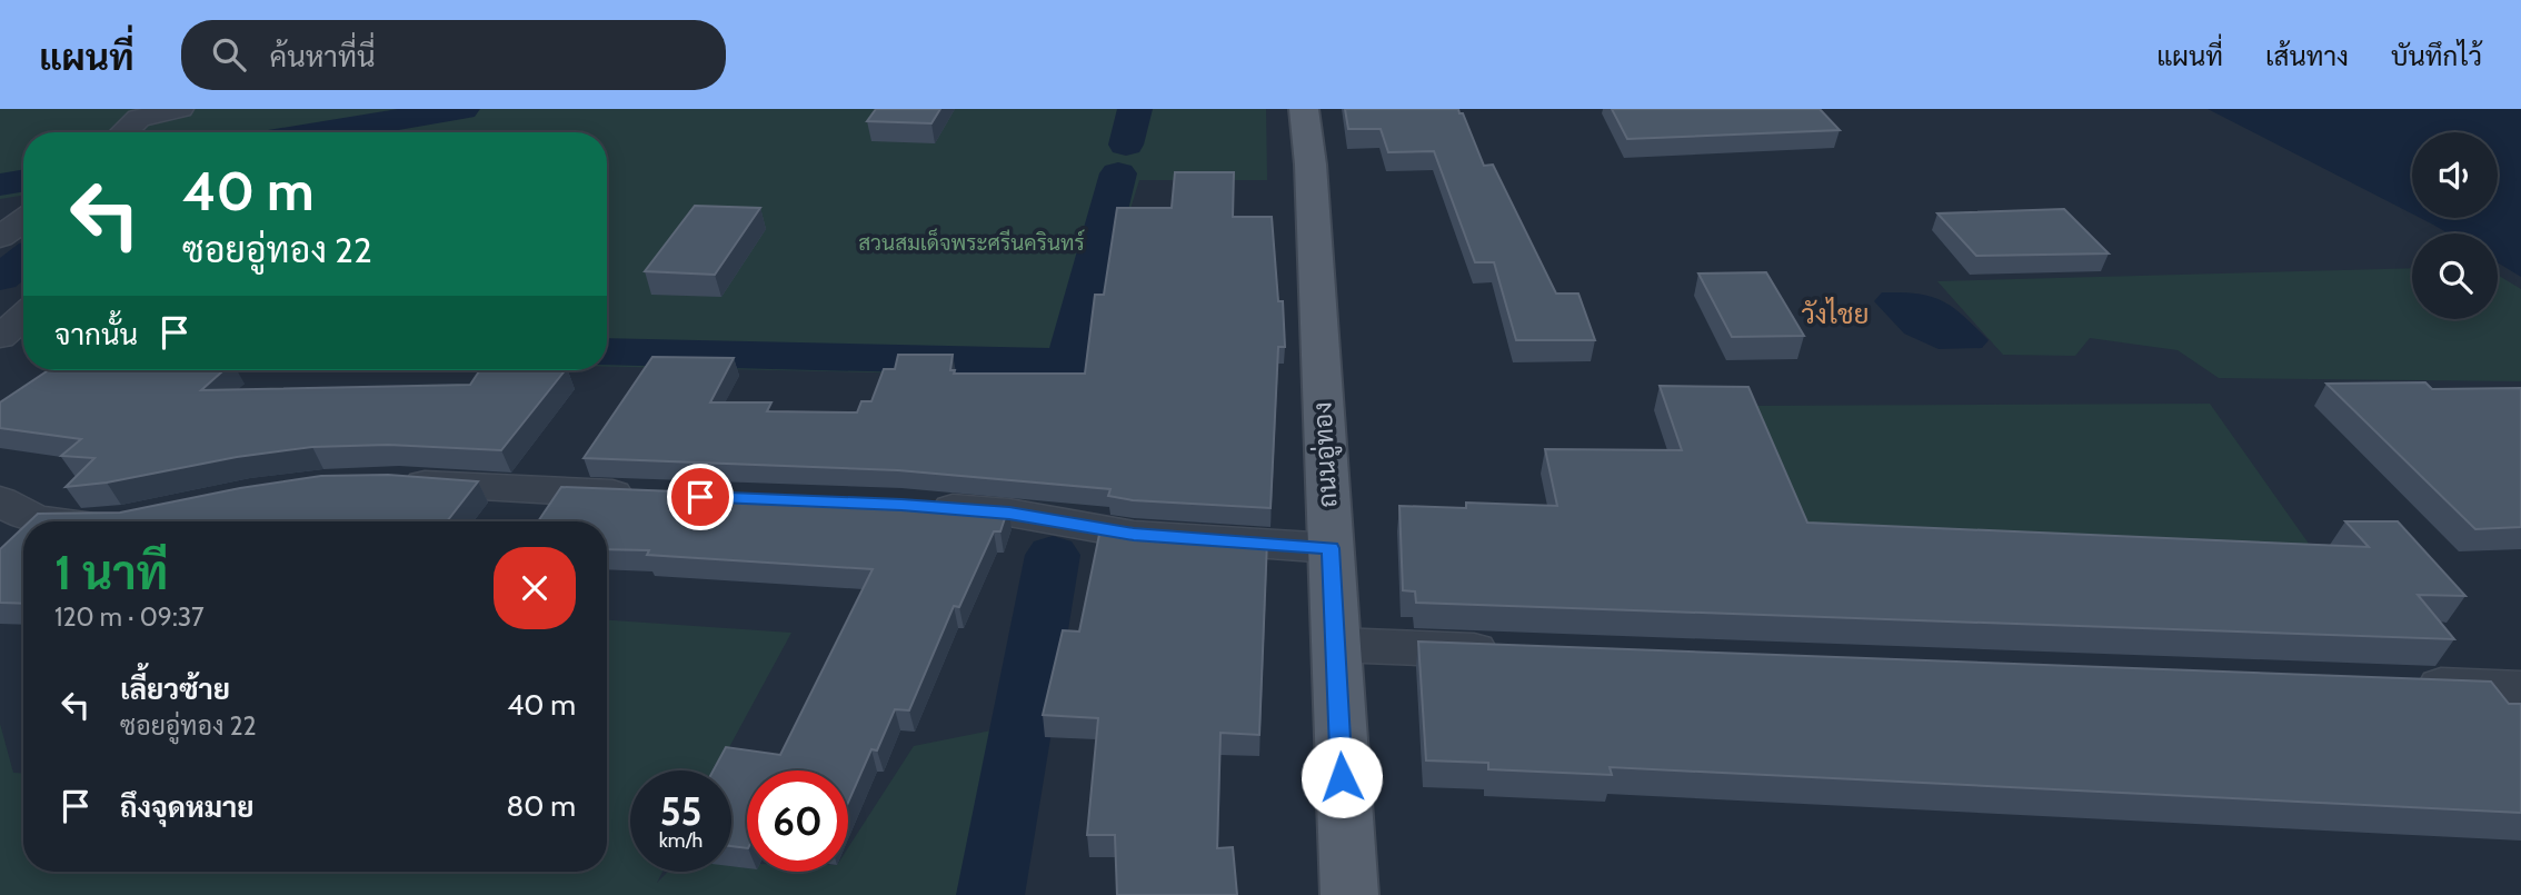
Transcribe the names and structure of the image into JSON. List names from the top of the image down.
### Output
{
  "streets": {
    "main road": ["ถนนอู่ทอง"]
  },
  "districts": ["วังไชย"],
  "parks": ["สวนสมเด็จพระศรีนครินทร์"],
  "page": {
    "header": "แผนที่",
    "search": "ค้นหาที่นี่",
    "nav": ["แผนที่", "เส้นทาง", "บันทึกไว้"],
    "turn": ["40 m", "ซอยอู่ทอง 22"],
    "then": "จากนั้น",
    "heading": ["1 นาที", "120 m · 09:37"],
    "list": [
      {
        "name": "เลี้ยวซ้าย",
        "note": "ซอยอู่ทอง 22",
        "value": "40 m"
      },
      {
        "name": "ถึงจุดหมาย",
        "value": "80 m"
      }
    ],
    "speed": "55 km/h",
    "limit": "60"
  }
}
